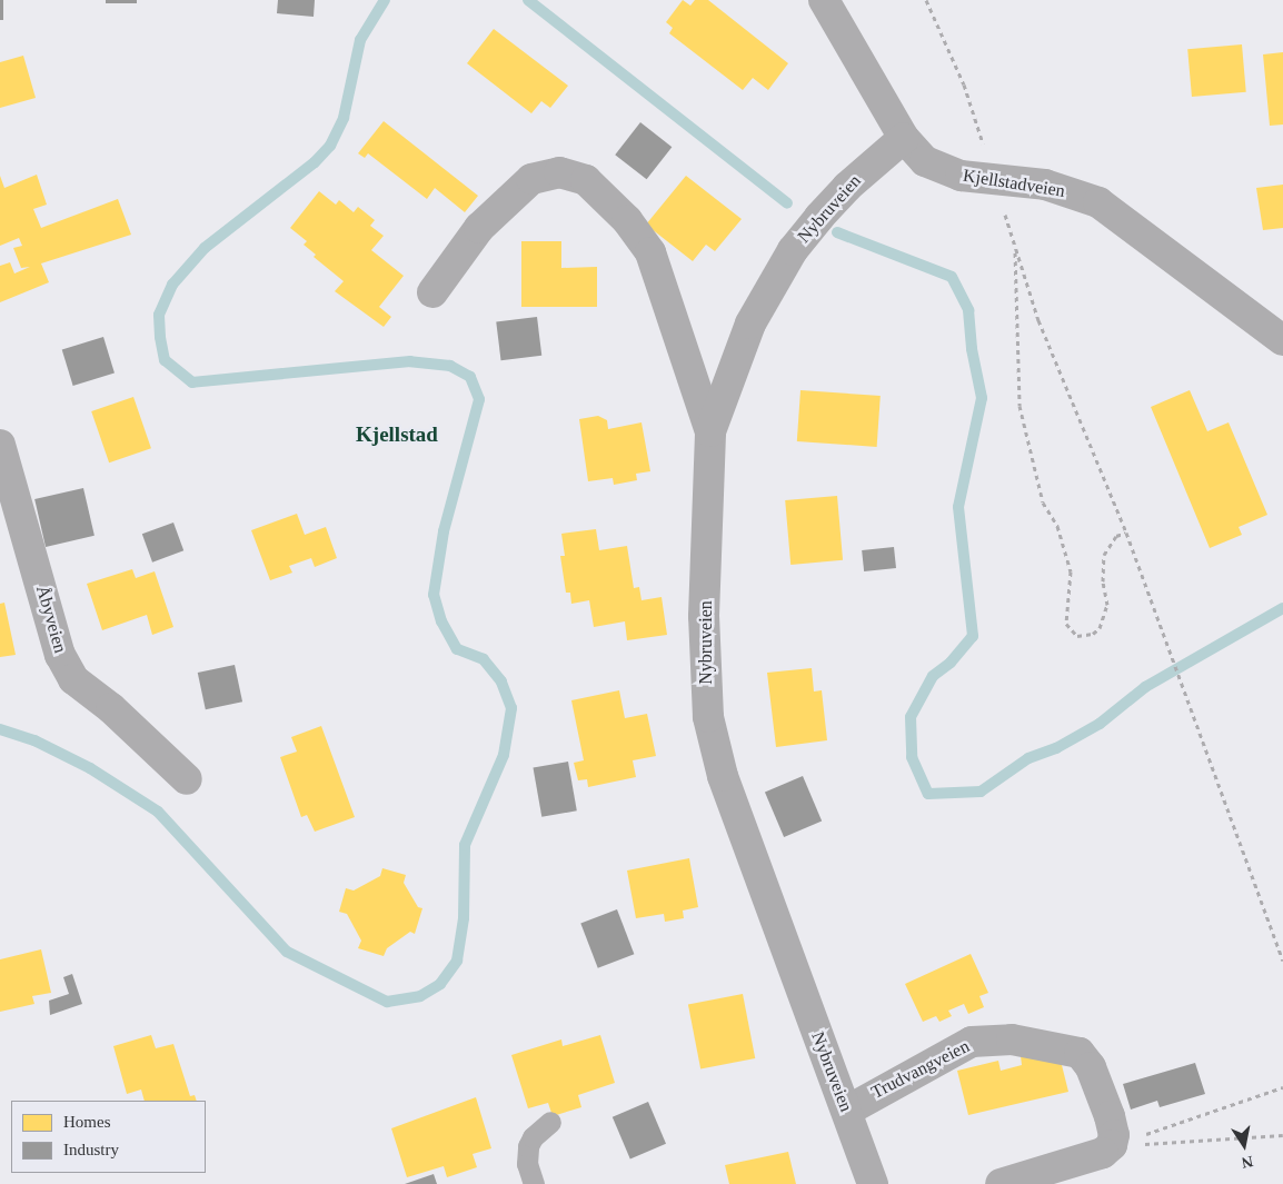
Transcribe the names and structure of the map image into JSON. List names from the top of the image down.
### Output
{
  "streets": {
    "street": [
      "Kjellstadveien",
      "Nybruveien",
      "Åbyveien",
      "Trudvangveien"
    ]
  },
  "crossings": [
    ["Kjellstadveien", "Nybruveien"],
    ["Nybruveien", "Trudvangveien"]
  ],
  "districts": ["Kjellstad"],
  "legend": ["Homes", "Industry"],
  "north": "bottom"
}
